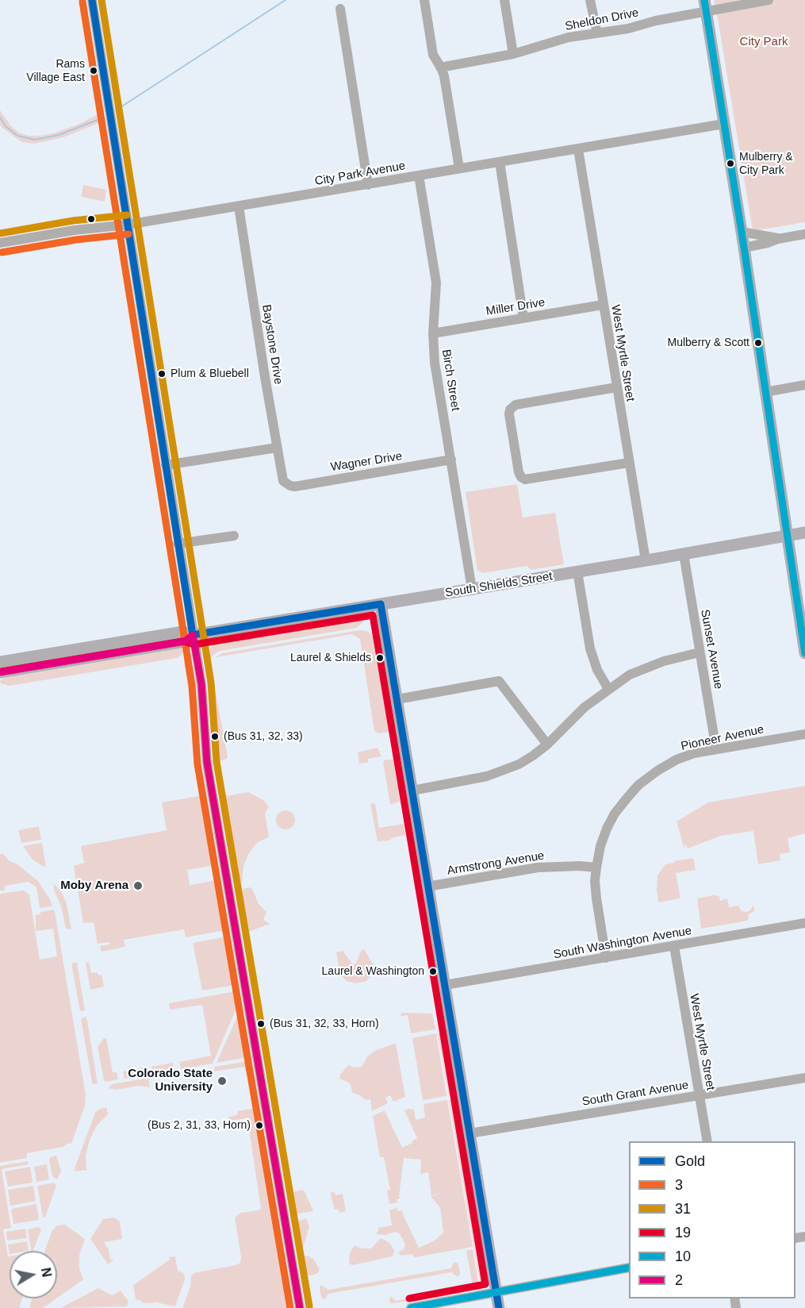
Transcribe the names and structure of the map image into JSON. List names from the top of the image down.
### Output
{
  "streets": {
    "main road": ["South Shields Street"],
    "street": [
      "Sheldon Drive",
      "City Park Avenue",
      "Miller Drive",
      "Baystone Drive",
      "West Myrtle Street",
      "Birch Street",
      "Wagner Drive",
      "Sunset Avenue",
      "Pioneer Avenue",
      "Armstrong Avenue",
      "South Washington Avenue",
      "South Grant Avenue"
    ]
  },
  "crossings": [
    ["City Park Avenue", "Baystone Drive"],
    ["City Park Avenue", "West Myrtle Street"],
    ["City Park Avenue", "Birch Street"],
    ["Miller Drive", "West Myrtle Street"],
    ["Miller Drive", "Birch Street"],
    ["Baystone Drive", "Wagner Drive"],
    ["West Myrtle Street", "South Shields Street"],
    ["West Myrtle Street", "South Washington Avenue"],
    ["West Myrtle Street", "South Grant Avenue"],
    ["Birch Street", "Wagner Drive"],
    ["Birch Street", "South Shields Street"],
    ["South Shields Street", "Sunset Avenue"],
    ["Sunset Avenue", "Pioneer Avenue"],
    ["Pioneer Avenue", "Armstrong Avenue"],
    ["Pioneer Avenue", "South Washington Avenue"]
  ],
  "parks": ["City Park"],
  "places": [
    "Rams Village East",
    "Mulberry & City Park",
    "Mulberry & Scott",
    "Plum & Bluebell",
    "Laurel & Shields",
    "(Bus 31, 32, 33)",
    "Moby Arena",
    "Laurel & Washington",
    "(Bus 31, 32, 33, Horn)",
    "Colorado State University",
    "(Bus 2, 31, 33, Horn)"
  ],
  "lines": [
    "transit line Gold",
    "transit line 31",
    "transit line 10",
    "transit line 3",
    "transit line 19",
    "transit line 2"
  ],
  "legend": [
    "Gold",
    "3",
    "31",
    "19",
    "10",
    "2"
  ],
  "north": "right"
}
